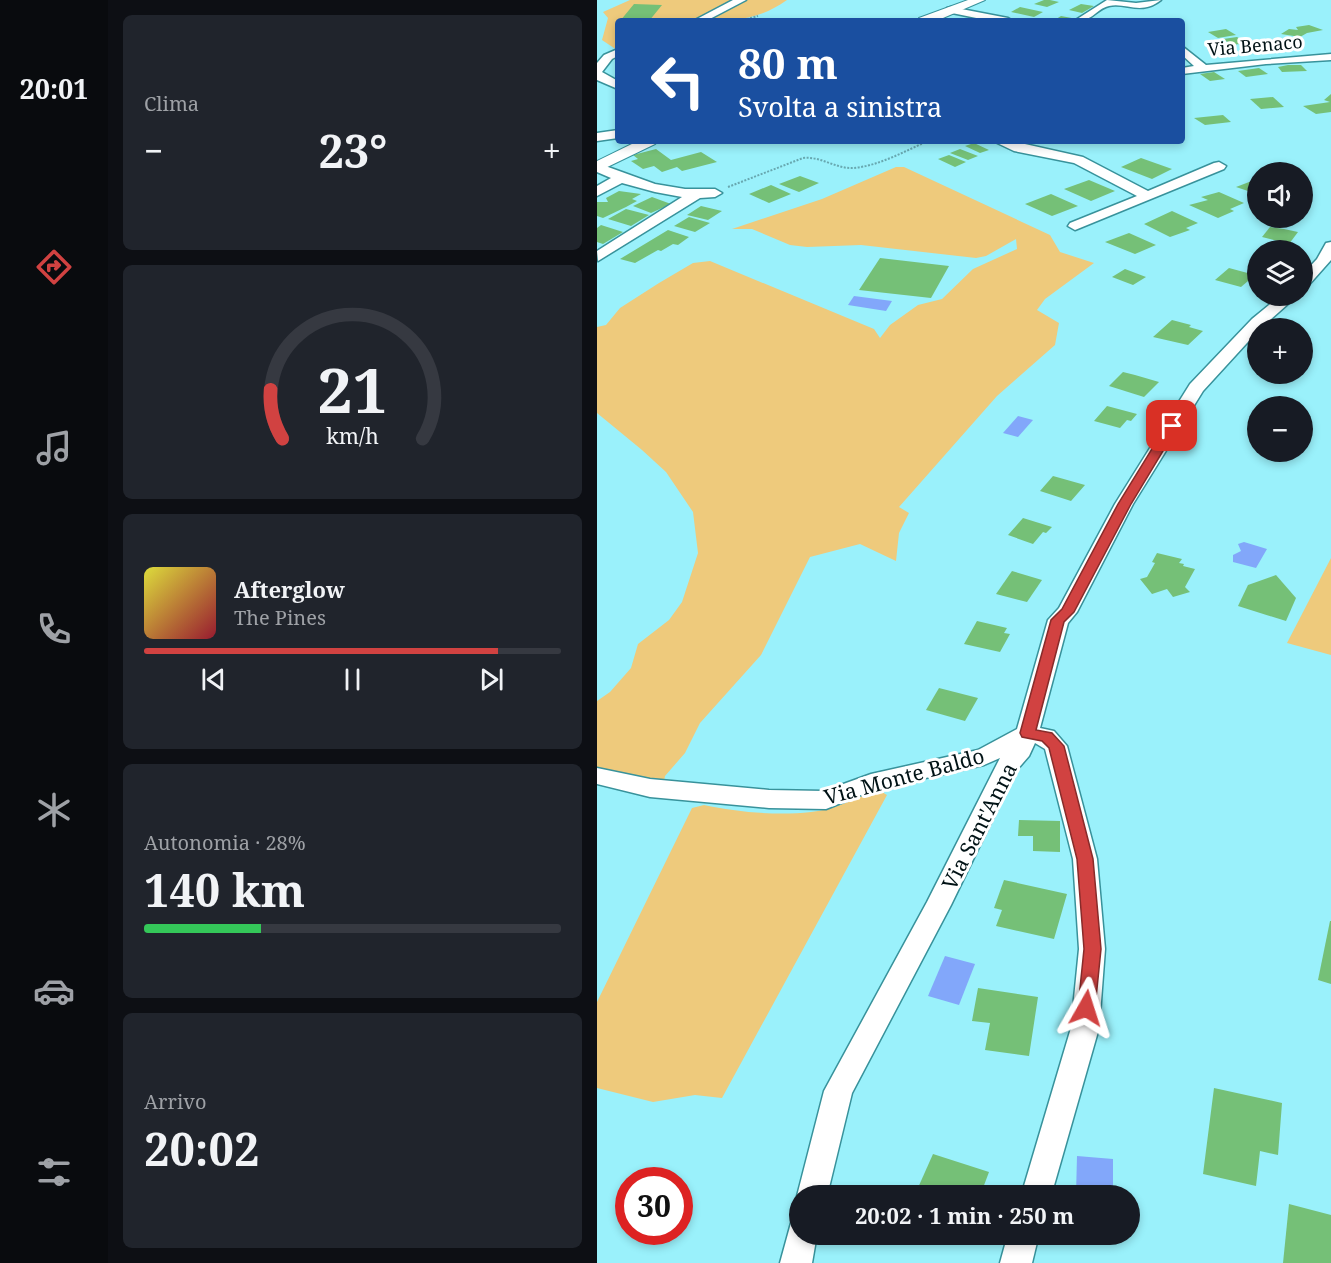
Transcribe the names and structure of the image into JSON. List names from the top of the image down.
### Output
{
  "streets": {
    "street": ["Via Benaco", "Via Monte Baldo", "Via Sant'Anna"]
  },
  "crossings": [
    ["Via Monte Baldo", "Via Sant'Anna"]
  ],
  "page": {
    "tabs": "20:01",
    "tile": [
      "Clima",
      ["Autonomia · 28%", "140 km"],
      ["Arrivo", "20:02"]
    ],
    "turn": ["80 m", "Svolta a sinistra"],
    "heat": ["−", "23°", "+"],
    "map_buttons": ["+", "−"],
    "song": ["Afterglow", "The Pines"],
    "limit": "30",
    "trip": "20:02 · 1 min · 250 m",
    "gauge": ["21", "km/h"]
  }
}
